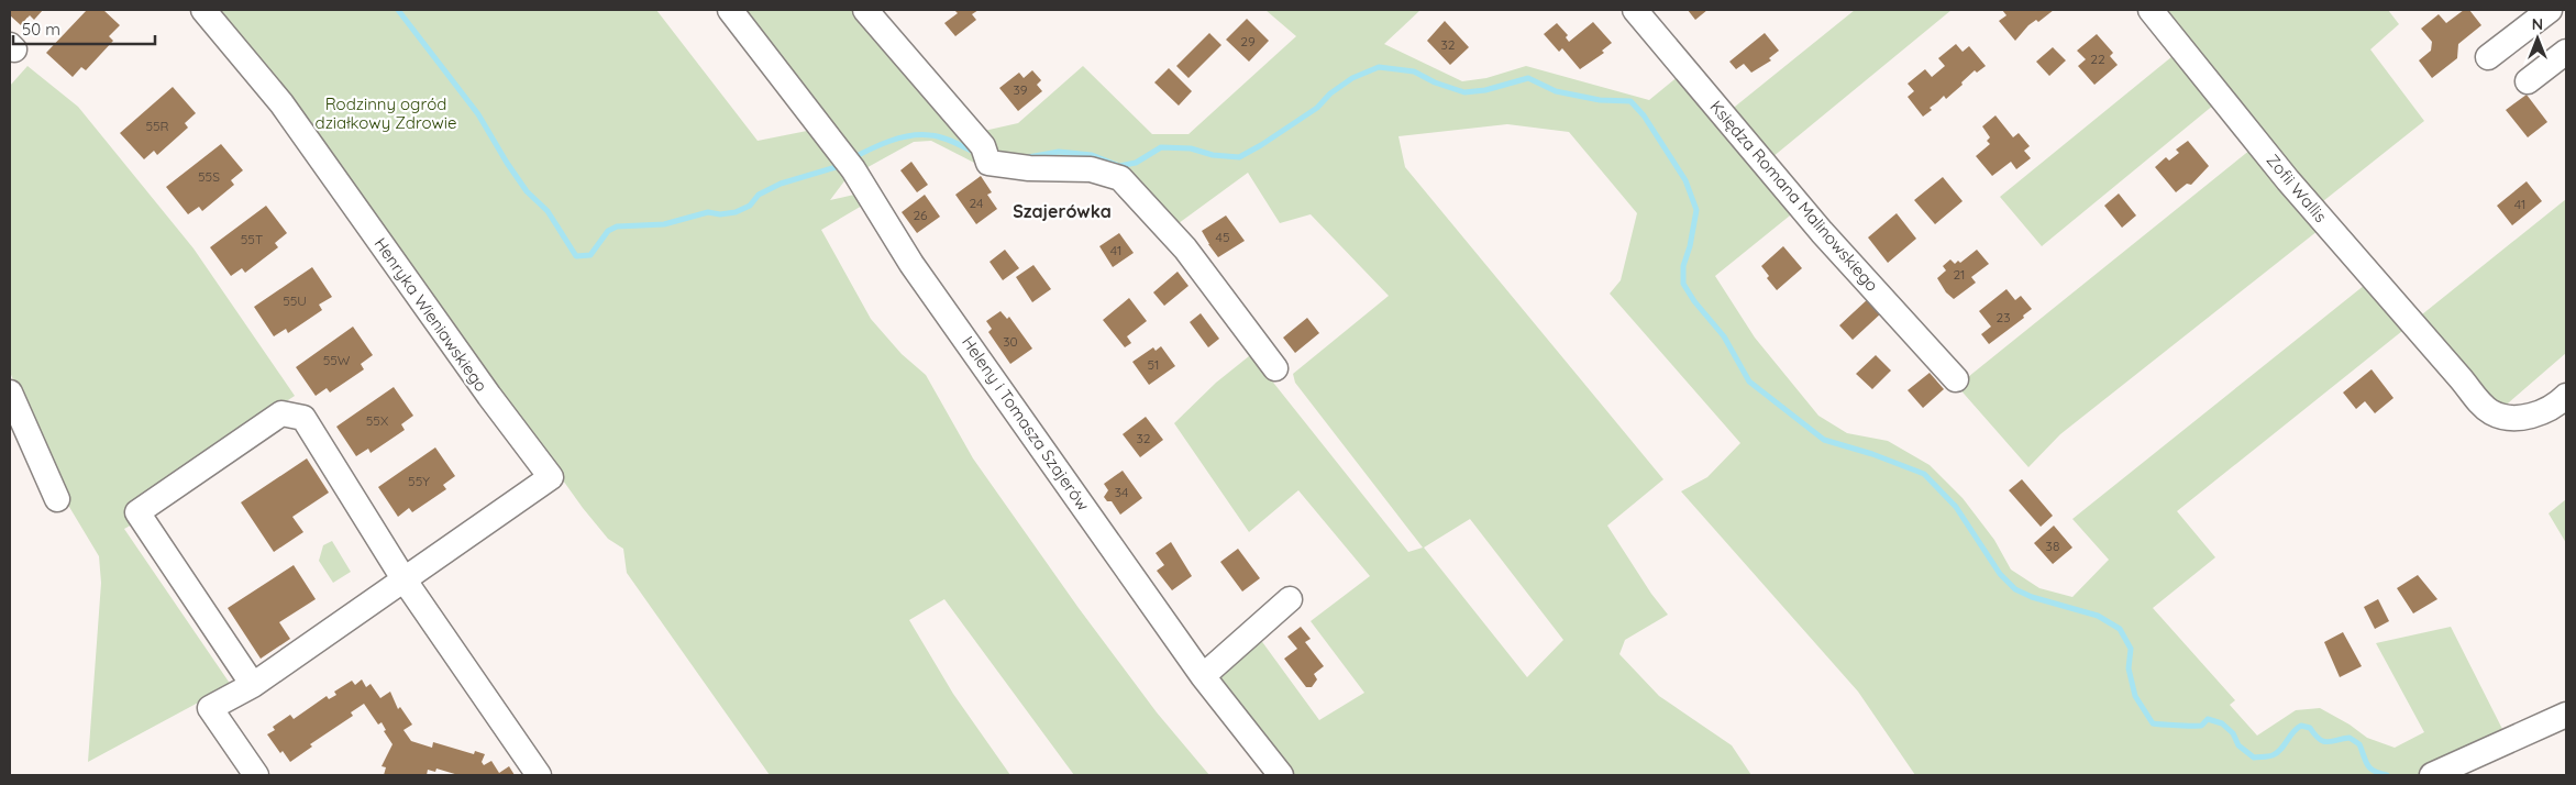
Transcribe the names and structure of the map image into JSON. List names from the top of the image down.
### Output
{
  "streets": {
    "street": [
      "Zofii Wallis",
      "Księdza Romana Malinowskiego",
      "Henryka Wieniawskiego",
      "Heleny i Tomasza Szajerów"
    ]
  },
  "districts": ["Szajerówka"],
  "parks": ["Rodzinny ogród działkowy Zdrowie"],
  "house_numbers": [
    "29",
    "32",
    "22",
    "39",
    "55R",
    "55S",
    "24",
    "41",
    "26",
    "45",
    "55T",
    "41",
    "21",
    "55U",
    "23",
    "30",
    "55W",
    "51",
    "55X",
    "32",
    "55Y",
    "34",
    "38"
  ],
  "scale_bar": "50 m",
  "north": "top"
}
